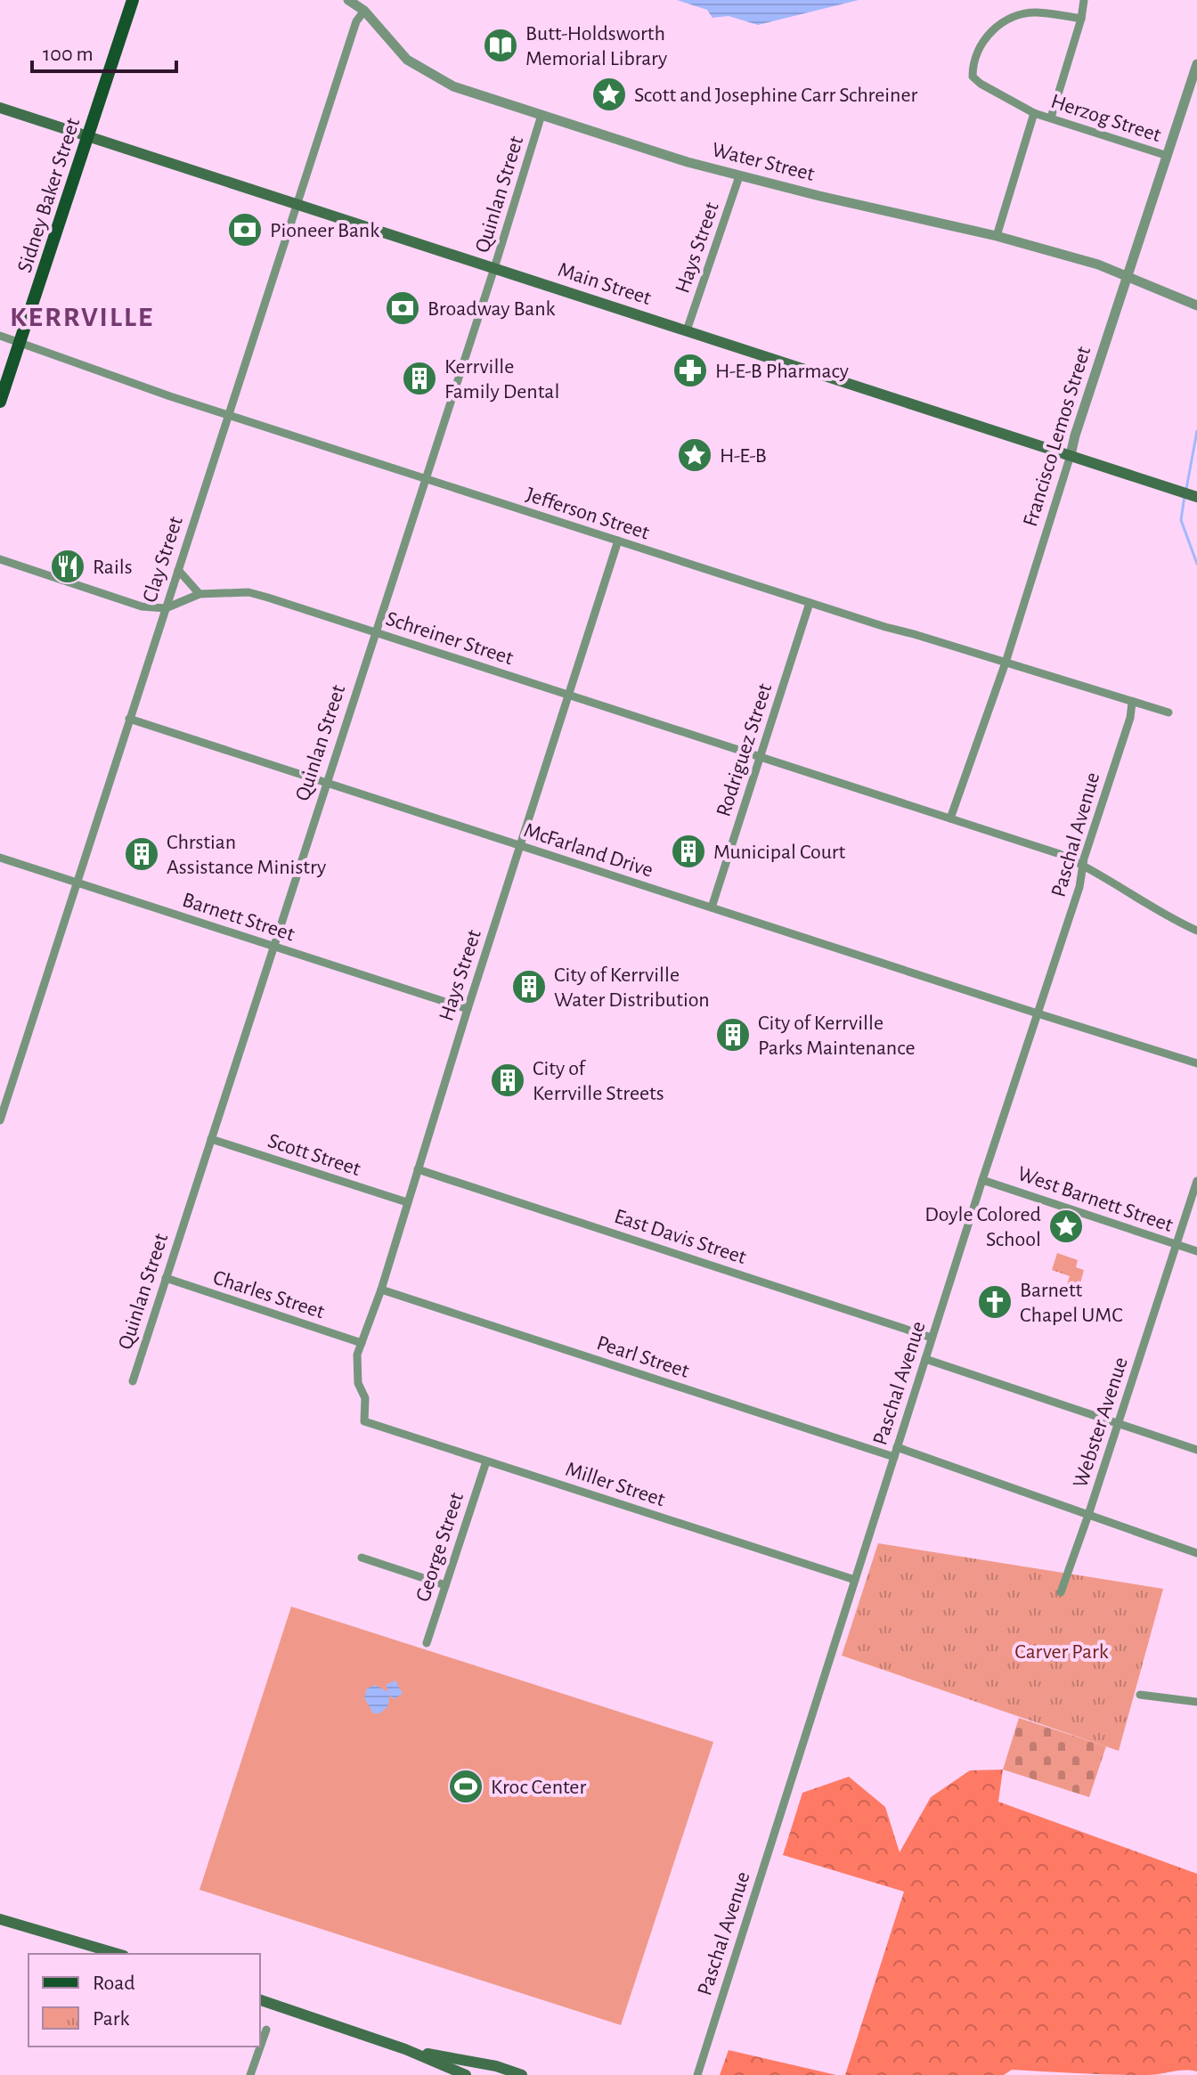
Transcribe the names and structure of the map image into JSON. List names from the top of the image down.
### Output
{
  "streets": {
    "main road": ["Sidney Baker Street", "Main Street"],
    "street": [
      "Herzog Street",
      "Water Street",
      "Quinlan Street",
      "Hays Street",
      "Francisco Lemos Street",
      "Jefferson Street",
      "Clay Street",
      "Schreiner Street",
      "Rodriguez Street",
      "Paschal Avenue",
      "McFarland Drive",
      "Barnett Street",
      "Scott Street",
      "West Barnett Street",
      "East Davis Street",
      "Charles Street",
      "Pearl Street",
      "Webster Avenue",
      "Miller Street",
      "George Street"
    ]
  },
  "crossings": [
    ["Herzog Street", "Water Street"],
    ["Herzog Street", "Francisco Lemos Street"],
    ["Water Street", "Quinlan Street"],
    ["Water Street", "Hays Street"],
    ["Water Street", "Francisco Lemos Street"],
    ["Water Street", "Clay Street"],
    ["Quinlan Street", "Main Street"],
    ["Quinlan Street", "Jefferson Street"],
    ["Quinlan Street", "Schreiner Street"],
    ["Quinlan Street", "McFarland Drive"],
    ["Quinlan Street", "Barnett Street"],
    ["Quinlan Street", "Scott Street"],
    ["Quinlan Street", "Charles Street"],
    ["Sidney Baker Street", "Main Street"],
    ["Sidney Baker Street", "Jefferson Street"],
    ["Hays Street", "Main Street"],
    ["Hays Street", "Jefferson Street"],
    ["Hays Street", "Schreiner Street"],
    ["Hays Street", "McFarland Drive"],
    ["Hays Street", "Barnett Street"],
    ["Hays Street", "Scott Street"],
    ["Hays Street", "East Davis Street"],
    ["Hays Street", "Charles Street"],
    ["Hays Street", "Pearl Street"],
    ["Hays Street", "Miller Street"],
    ["Main Street", "Francisco Lemos Street"],
    ["Main Street", "Clay Street"],
    ["Francisco Lemos Street", "Jefferson Street"],
    ["Francisco Lemos Street", "Schreiner Street"],
    ["Jefferson Street", "Clay Street"],
    ["Jefferson Street", "Rodriguez Street"],
    ["Jefferson Street", "Paschal Avenue"],
    ["Clay Street", "Schreiner Street"],
    ["Clay Street", "McFarland Drive"],
    ["Clay Street", "Barnett Street"],
    ["Schreiner Street", "Rodriguez Street"],
    ["Schreiner Street", "Paschal Avenue"],
    ["Rodriguez Street", "McFarland Drive"],
    ["Paschal Avenue", "McFarland Drive"],
    ["Paschal Avenue", "West Barnett Street"],
    ["Paschal Avenue", "East Davis Street"],
    ["Paschal Avenue", "Pearl Street"],
    ["Paschal Avenue", "Miller Street"],
    ["West Barnett Street", "Webster Avenue"],
    ["Miller Street", "George Street"]
  ],
  "districts": ["KERRVILLE"],
  "parks": ["Carver Park"],
  "places": {
    "library": ["Butt-Holdsworth Memorial Library"],
    "place": ["Scott and Josephine Carr Schreiner", "H-E-B", "Doyle Colored School"],
    "bank": ["Pioneer Bank", "Broadway Bank"],
    "pharmacy": ["H-E-B Pharmacy"],
    "building": [
      "Kerrville Family Dental",
      "Municipal Court",
      "Chrstian Assistance Ministry",
      "City of Kerrville Water Distribution",
      "City of Kerrville Parks Maintenance",
      "City of Kerrville Streets"
    ],
    "restaurant": ["Rails"],
    "church": ["Barnett Chapel UMC"],
    "sports": ["Kroc Center"]
  },
  "legend": ["Road", "Park"],
  "scale_bar": "100 m"
}
